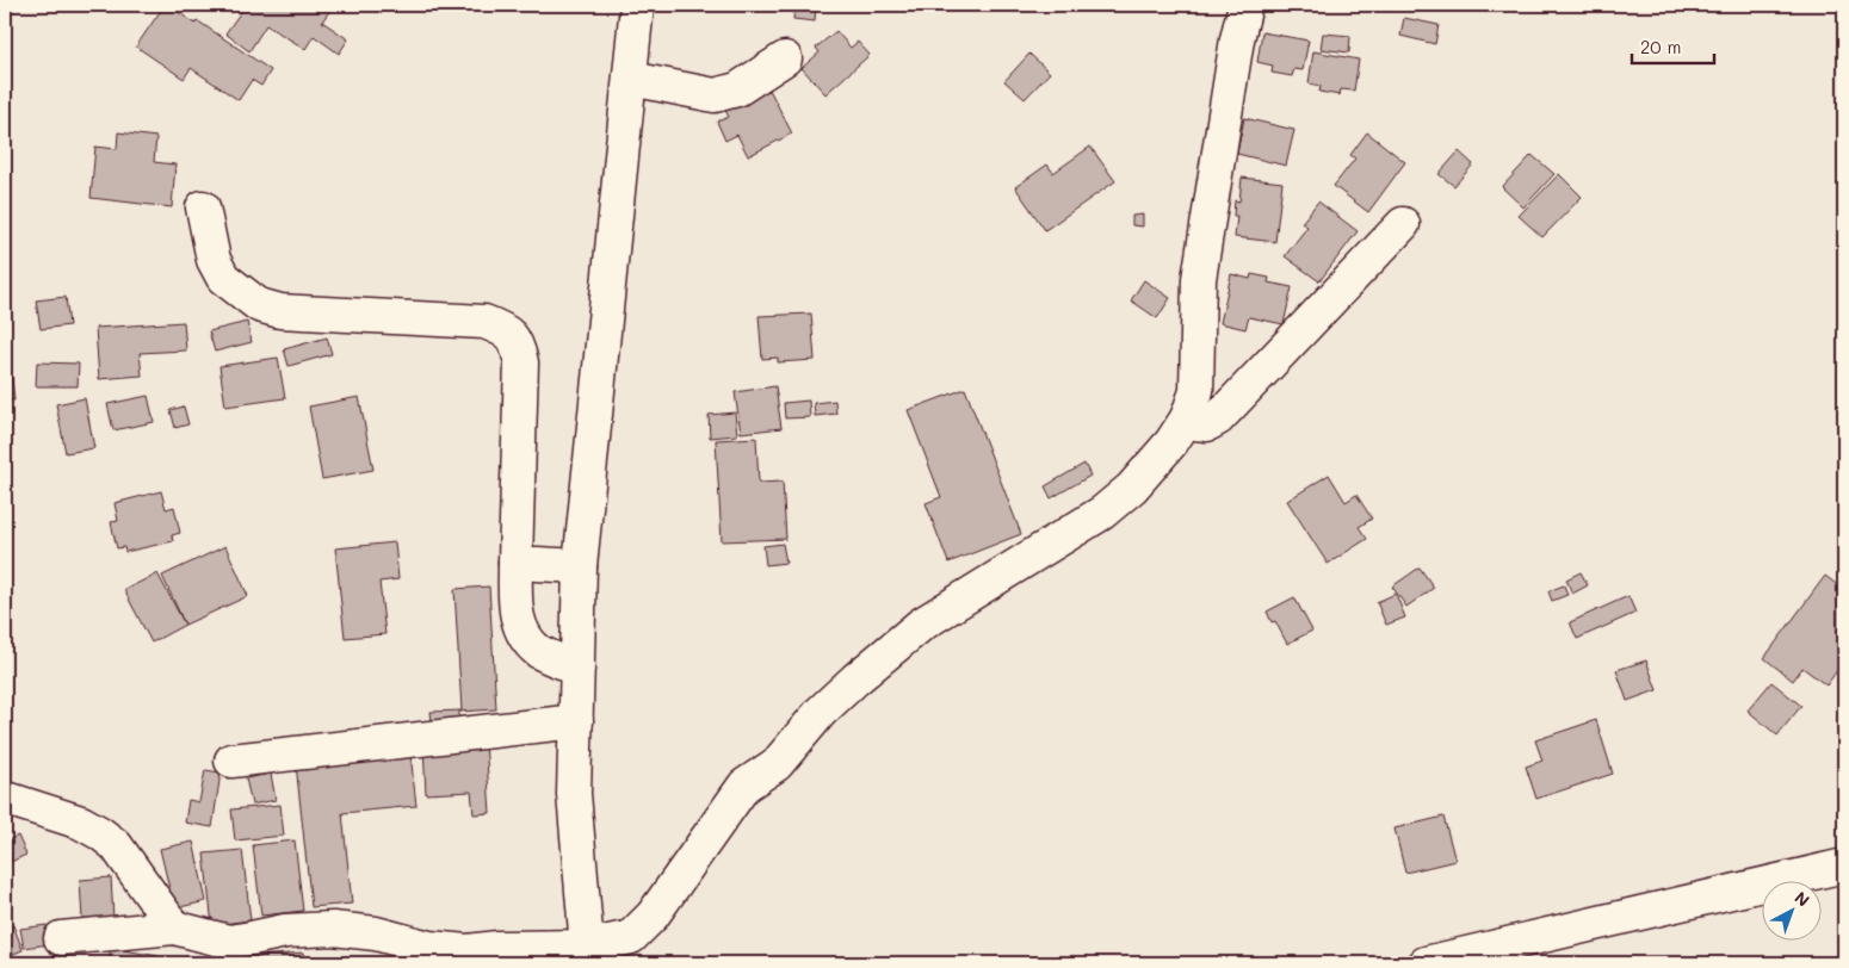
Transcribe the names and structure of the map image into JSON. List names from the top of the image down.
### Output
{
  "scale_bar": "20 m",
  "north": "top right"
}
